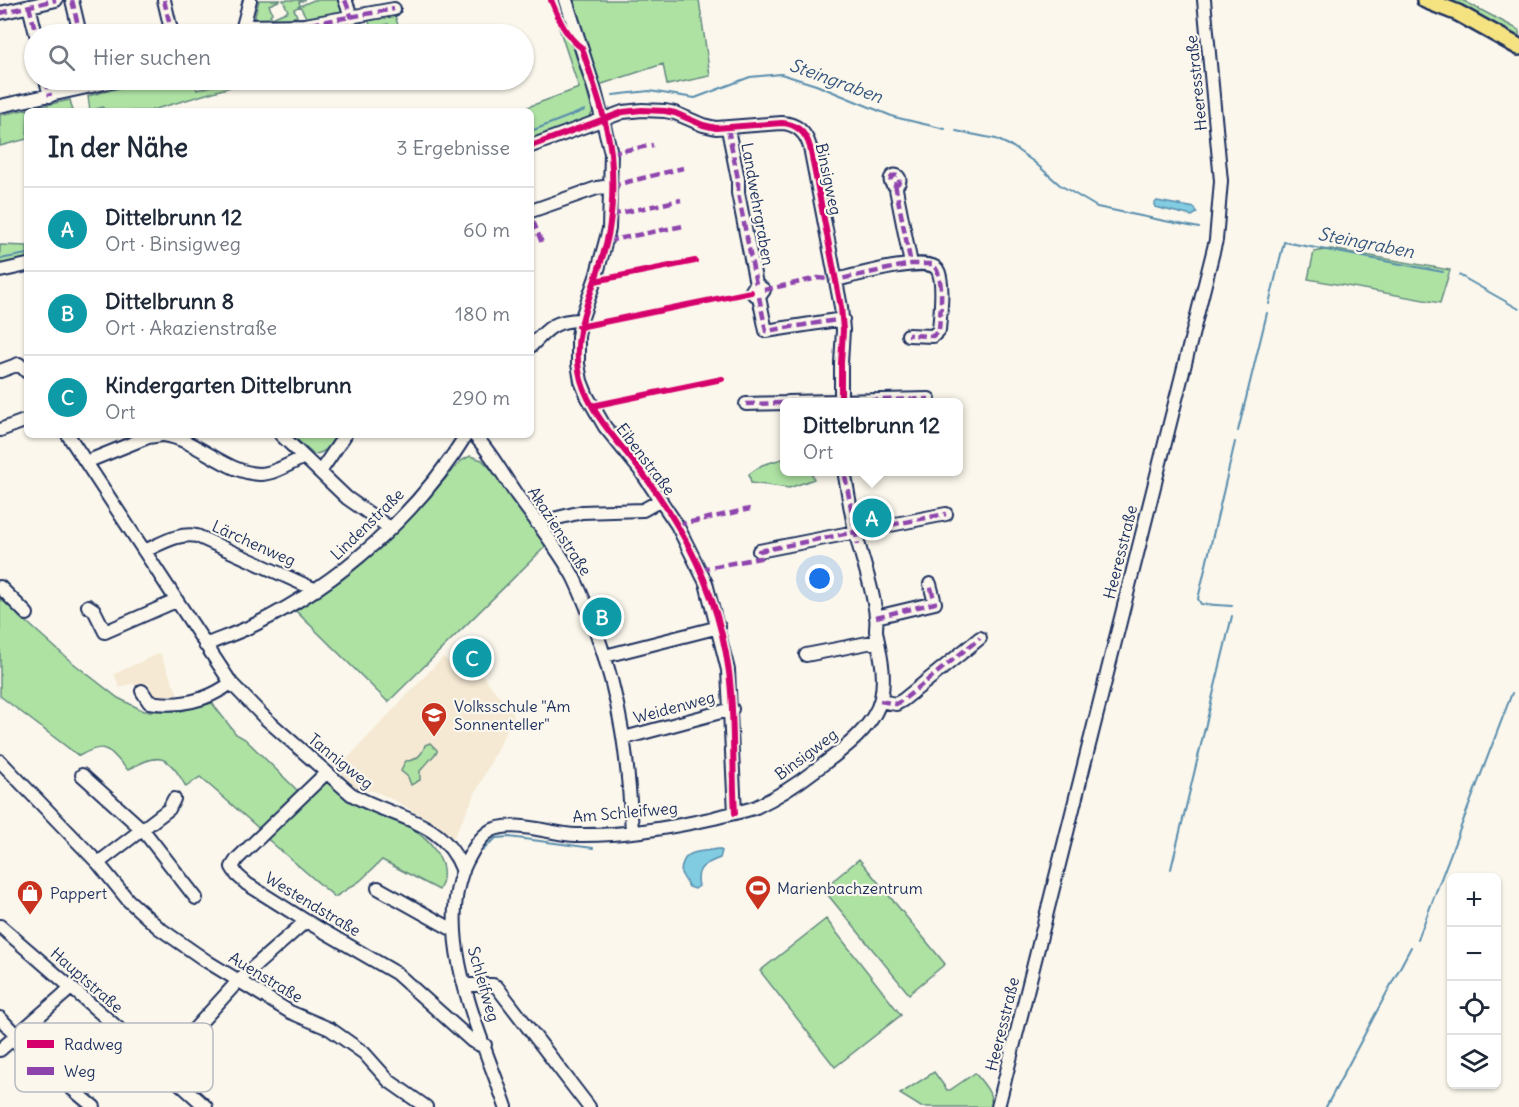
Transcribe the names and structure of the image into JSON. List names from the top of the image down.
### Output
{
  "streets": {
    "street": [
      "Heeresstraße",
      "Binsigweg",
      "Landwehrgraben",
      "Eibenstraße",
      "Lindenstraße",
      "Akazienstraße",
      "Lärchenweg",
      "Weidenweg",
      "Tannigweg",
      "Am Schleifweg",
      "Westendstraße",
      "Auenstraße",
      "Hauptstraße",
      "Schleifweg"
    ]
  },
  "crossings": [
    ["Binsigweg", "Landwehrgraben"],
    ["Binsigweg", "Eibenstraße"],
    ["Binsigweg", "Am Schleifweg"],
    ["Eibenstraße", "Weidenweg"],
    ["Eibenstraße", "Am Schleifweg"],
    ["Lindenstraße", "Lärchenweg"],
    ["Lindenstraße", "Tannigweg"],
    ["Akazienstraße", "Weidenweg"],
    ["Akazienstraße", "Am Schleifweg"],
    ["Lärchenweg", "Tannigweg"],
    ["Tannigweg", "Westendstraße"],
    ["Tannigweg", "Schleifweg"],
    ["Am Schleifweg", "Schleifweg"],
    ["Westendstraße", "Schleifweg"]
  ],
  "water": ["Steingraben"],
  "places": {
    "school or university": ["Volksschule \"Am Sonnenteller\""],
    "sports": ["Marienbachzentrum"],
    "shop": ["Pappert"]
  },
  "legend": ["Radweg", "Weg"],
  "page": {
    "search": "Hier suchen",
    "heading": ["In der Nähe", "3 Ergebnisse"],
    "list": [
      {
        "mark": "A",
        "name": "Dittelbrunn 12",
        "note": "Ort · Binsigweg",
        "value": "60 m"
      },
      {
        "mark": "B",
        "name": "Dittelbrunn 8",
        "note": "Ort · Akazienstraße",
        "value": "180 m"
      },
      {
        "mark": "C",
        "name": "Kindergarten Dittelbrunn",
        "note": "Ort",
        "value": "290 m"
      }
    ],
    "popup": ["Dittelbrunn 12", "Ort"],
    "pins": ["A", "B", "C"],
    "map_buttons": ["+", "−"]
  }
}
